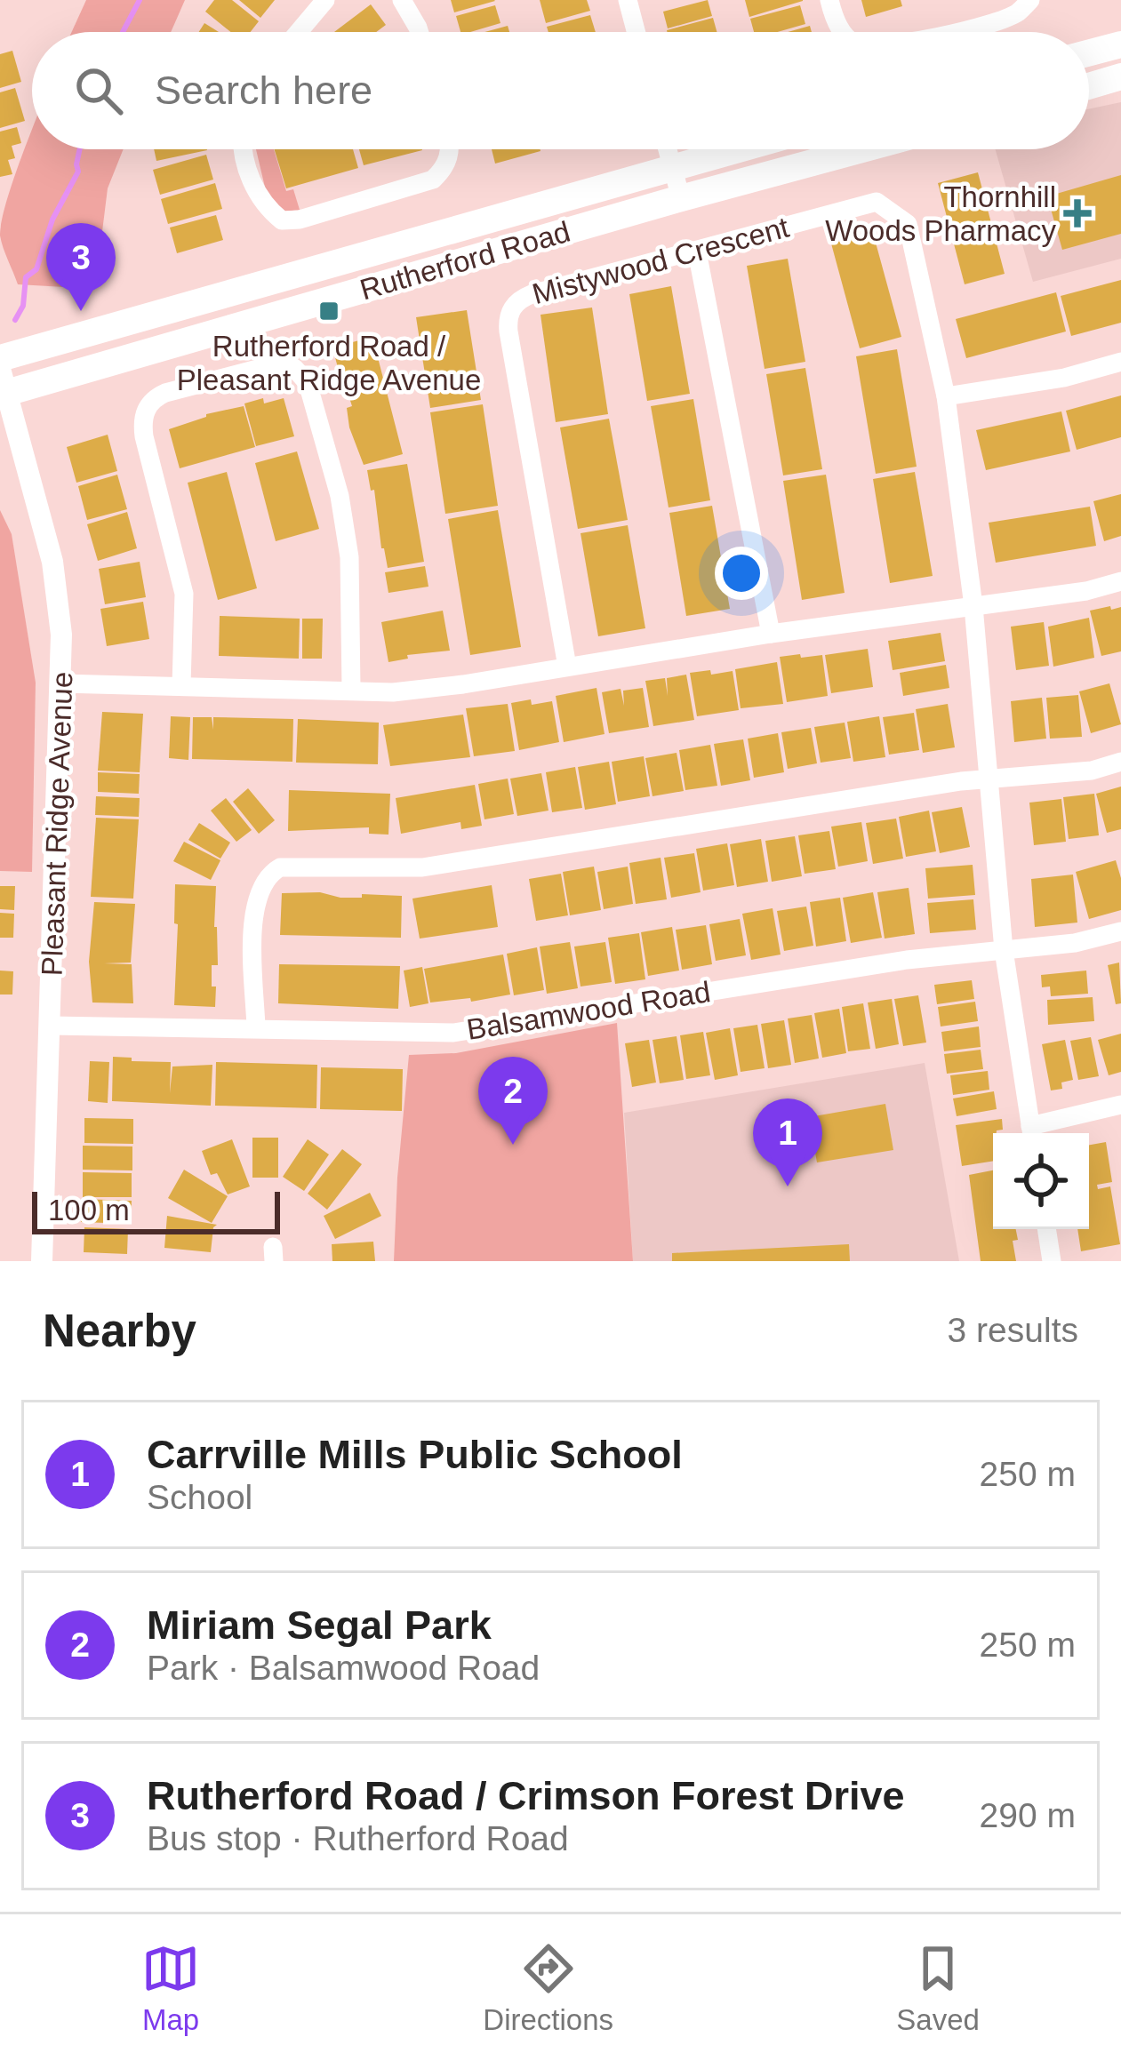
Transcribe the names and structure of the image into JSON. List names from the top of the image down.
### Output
{
  "streets": {
    "main road": ["Rutherford Road"],
    "street": ["Mistywood Crescent", "Pleasant Ridge Avenue", "Balsamwood Road"]
  },
  "crossings": [
    ["Rutherford Road", "Pleasant Ridge Avenue"],
    ["Mistywood Crescent", "Balsamwood Road"],
    ["Pleasant Ridge Avenue", "Balsamwood Road"]
  ],
  "places": {
    "health": ["Thornhill Woods Pharmacy"],
    "transit": ["Rutherford Road / Pleasant Ridge Avenue"]
  },
  "scale_bar": "100 m",
  "page": {
    "search": "Search here",
    "pins": ["3", "2", "1"],
    "scale": "100 m",
    "heading": ["Nearby", "3 results"],
    "list": [
      {
        "mark": "1",
        "name": "Carrville Mills Public School",
        "note": "School",
        "value": "250 m"
      },
      {
        "mark": "2",
        "name": "Miriam Segal Park",
        "note": "Park · Balsamwood Road",
        "value": "250 m"
      },
      {
        "mark": "3",
        "name": "Rutherford Road / Crimson Forest Drive",
        "note": "Bus stop · Rutherford Road",
        "value": "290 m"
      }
    ],
    "nav": ["Map", "Directions", "Saved"]
  }
}
